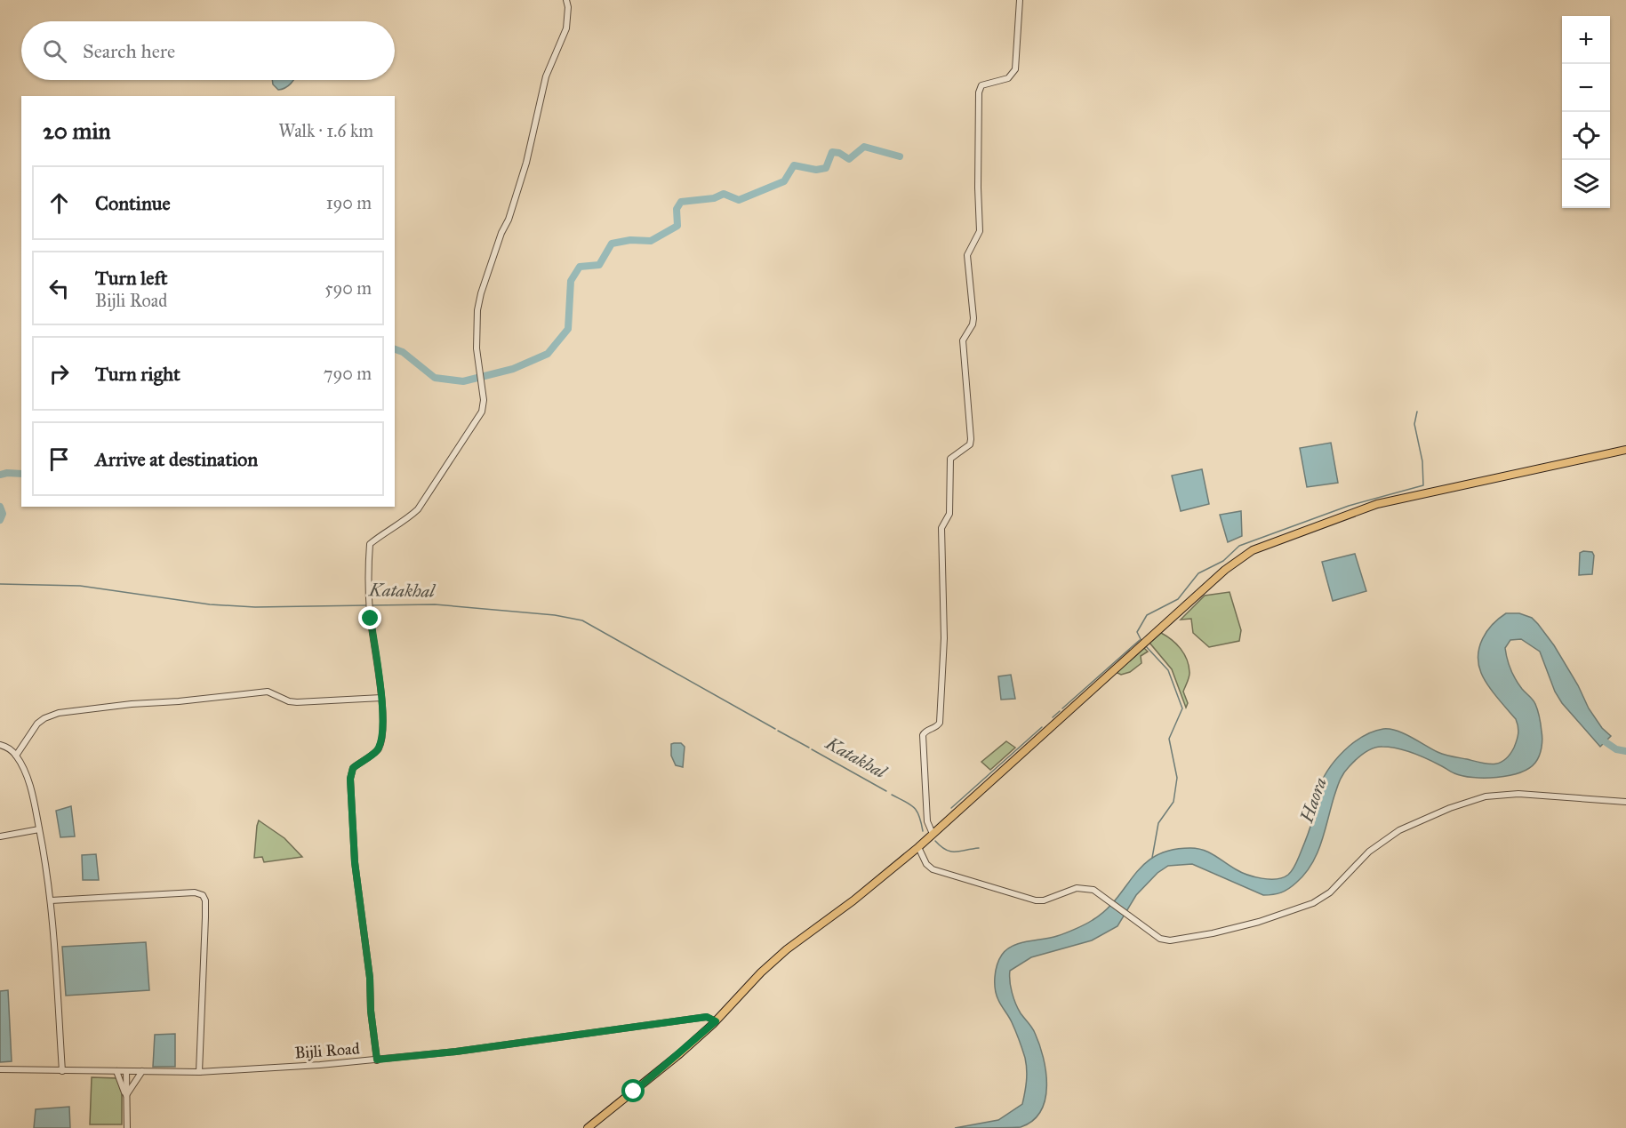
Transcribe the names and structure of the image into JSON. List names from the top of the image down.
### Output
{
  "streets": {
    "street": ["Bijli Road"]
  },
  "water": ["Katakhal", "Haora"],
  "page": {
    "map_buttons": ["+", "−"],
    "search": "Search here",
    "heading": ["20 min", "Walk · 1.6 km"],
    "list": [
      ["Continue", "190 m"],
      ["Turn left", "Bijli Road", "590 m"],
      ["Turn right", "790 m"],
      "Arrive at destination"
    ]
  }
}
